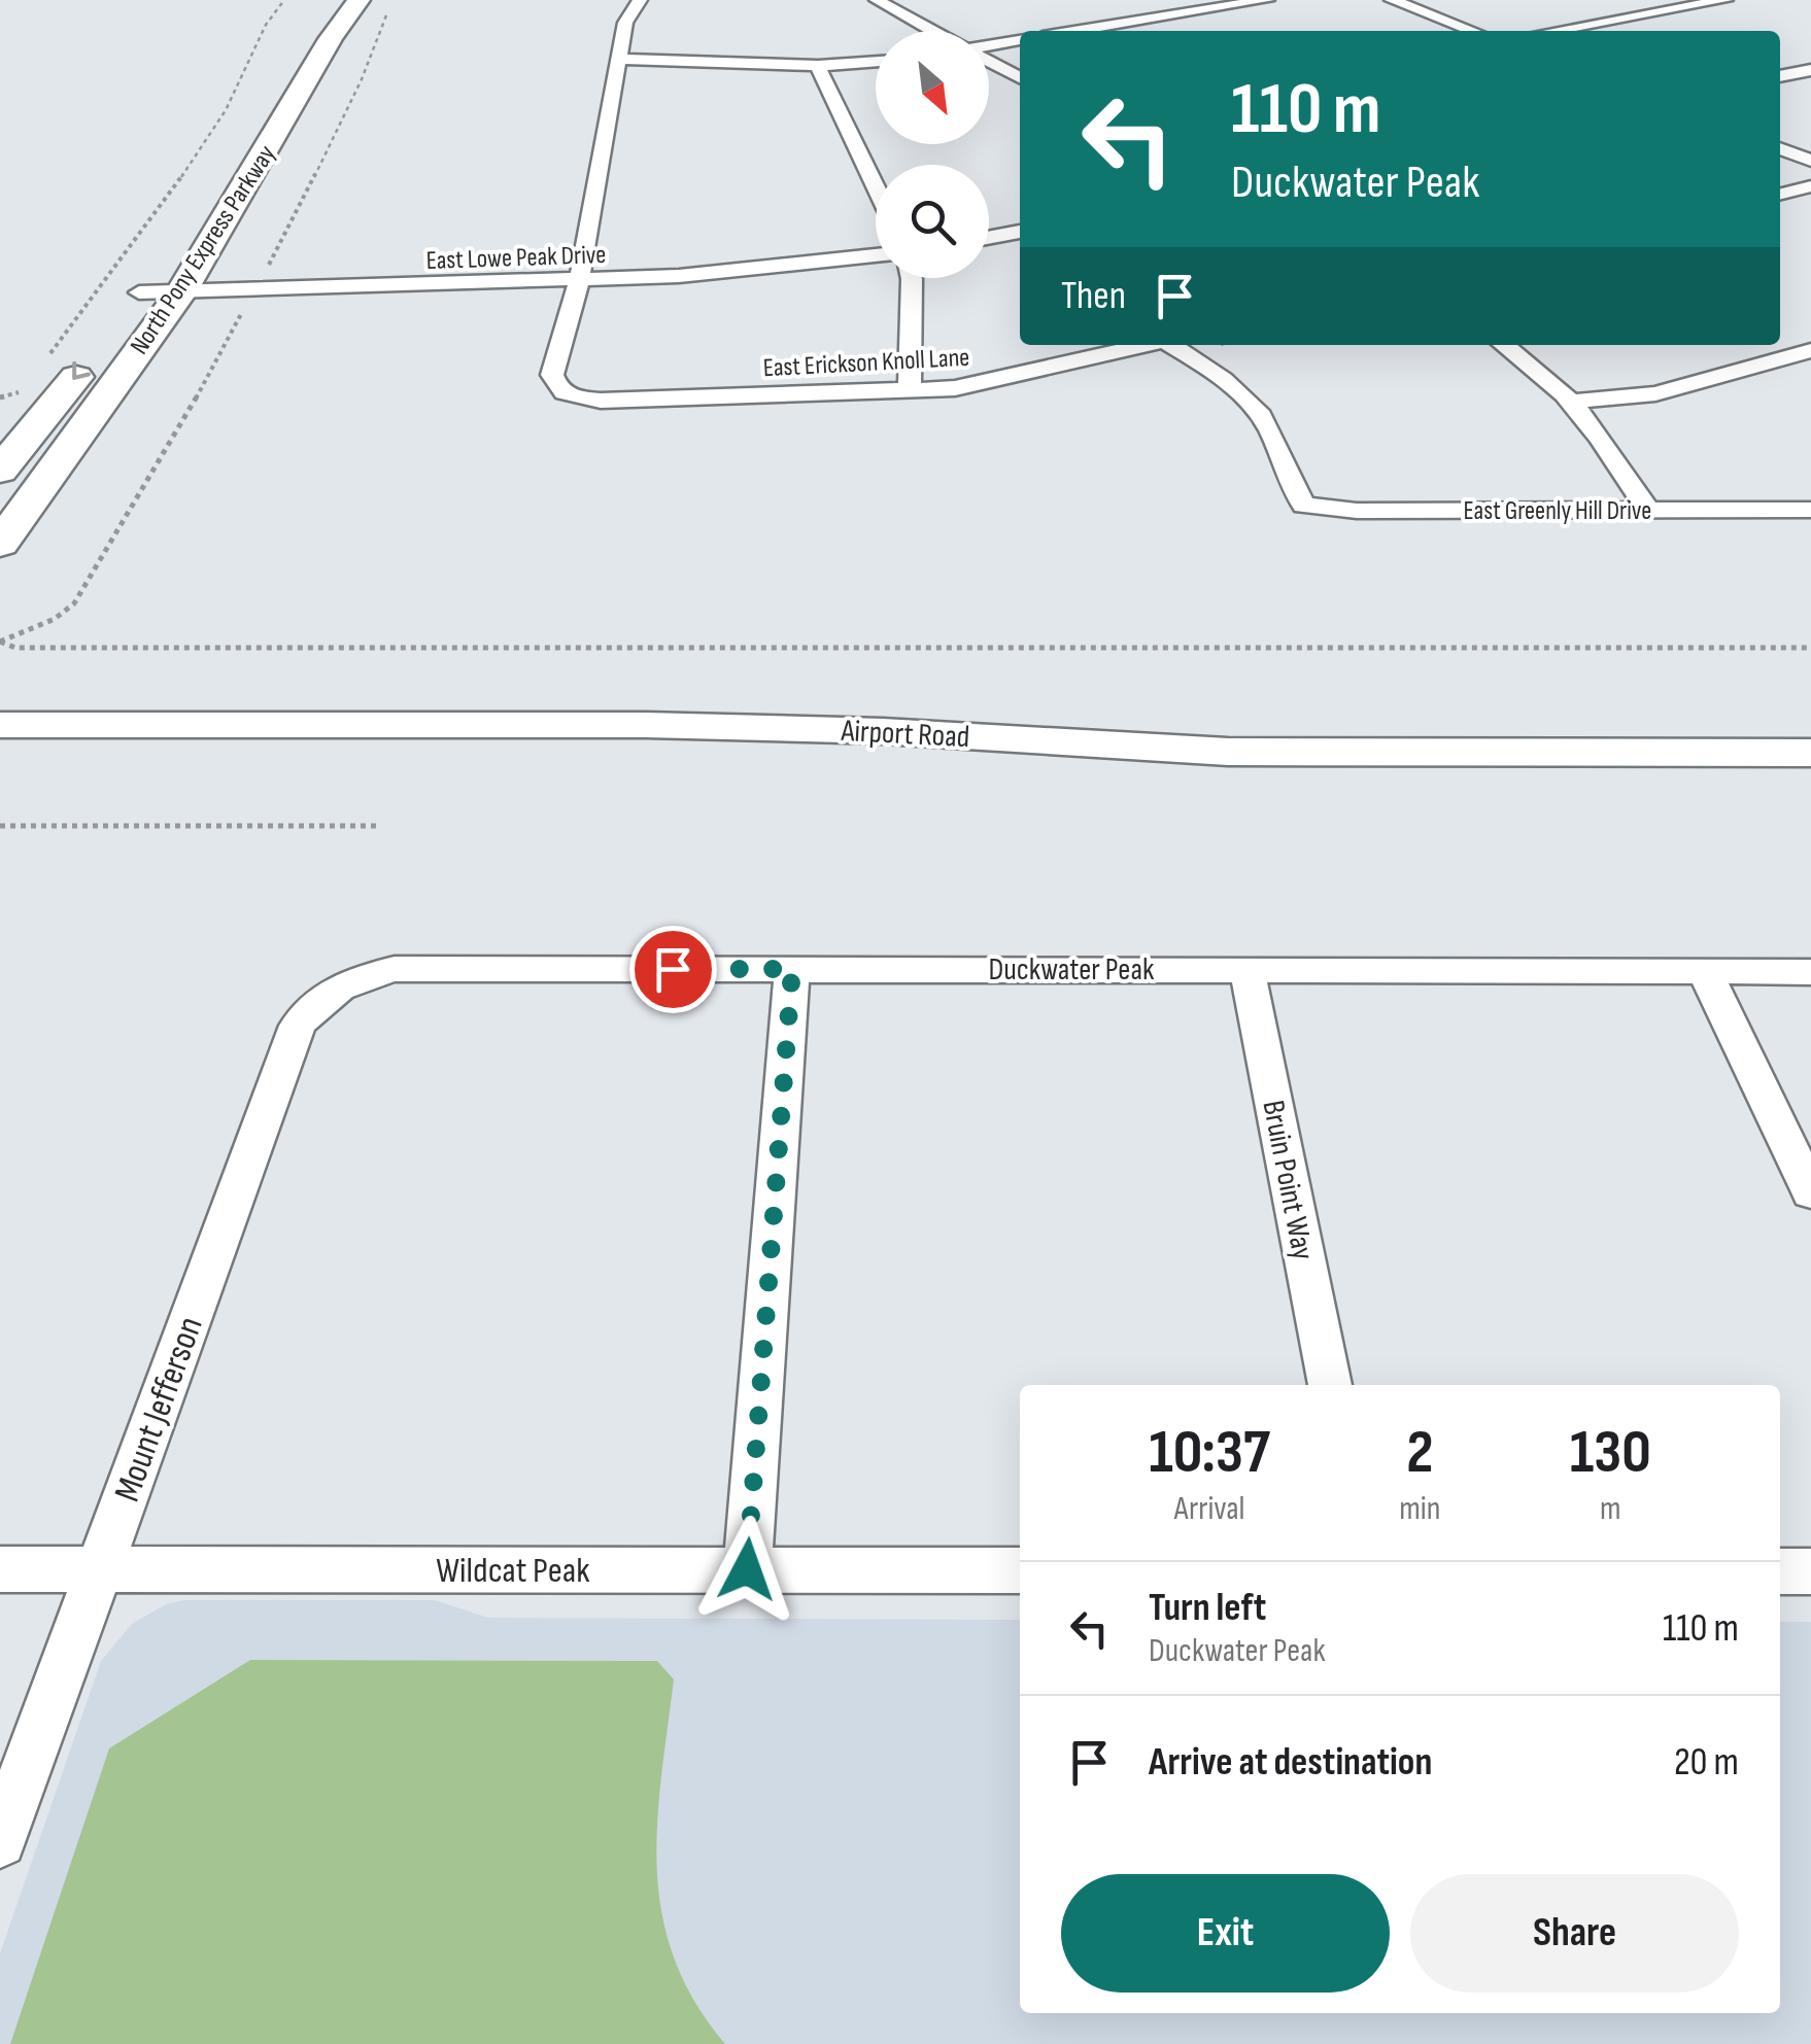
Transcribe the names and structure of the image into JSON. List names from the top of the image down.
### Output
{
  "streets": {
    "main road": ["North Pony Express Parkway"],
    "street": [
      "East Lowe Peak Drive",
      "East Erickson Knoll Lane",
      "East Greenly Hill Drive",
      "Airport Road",
      "Duckwater Peak",
      "Bruin Point Way",
      "Mount Jefferson",
      "Wildcat Peak"
    ]
  },
  "crossings": [
    ["North Pony Express Parkway", "East Lowe Peak Drive"],
    ["East Lowe Peak Drive", "East Erickson Knoll Lane"],
    ["Duckwater Peak", "Bruin Point Way"],
    ["Duckwater Peak", "Mount Jefferson"],
    ["Mount Jefferson", "Wildcat Peak"]
  ],
  "north": "bottom right",
  "page": {
    "turn": ["110 m", "Duckwater Peak"],
    "then": "Then",
    "eta": [
      "10:37",
      "Arrival",
      "2",
      "min",
      "130",
      "m"
    ],
    "list": [
      {
        "name": "Turn left",
        "note": "Duckwater Peak",
        "value": "110 m"
      },
      {
        "name": "Arrive at destination",
        "value": "20 m"
      }
    ],
    "buttons": ["Exit", "Share"]
  }
}
